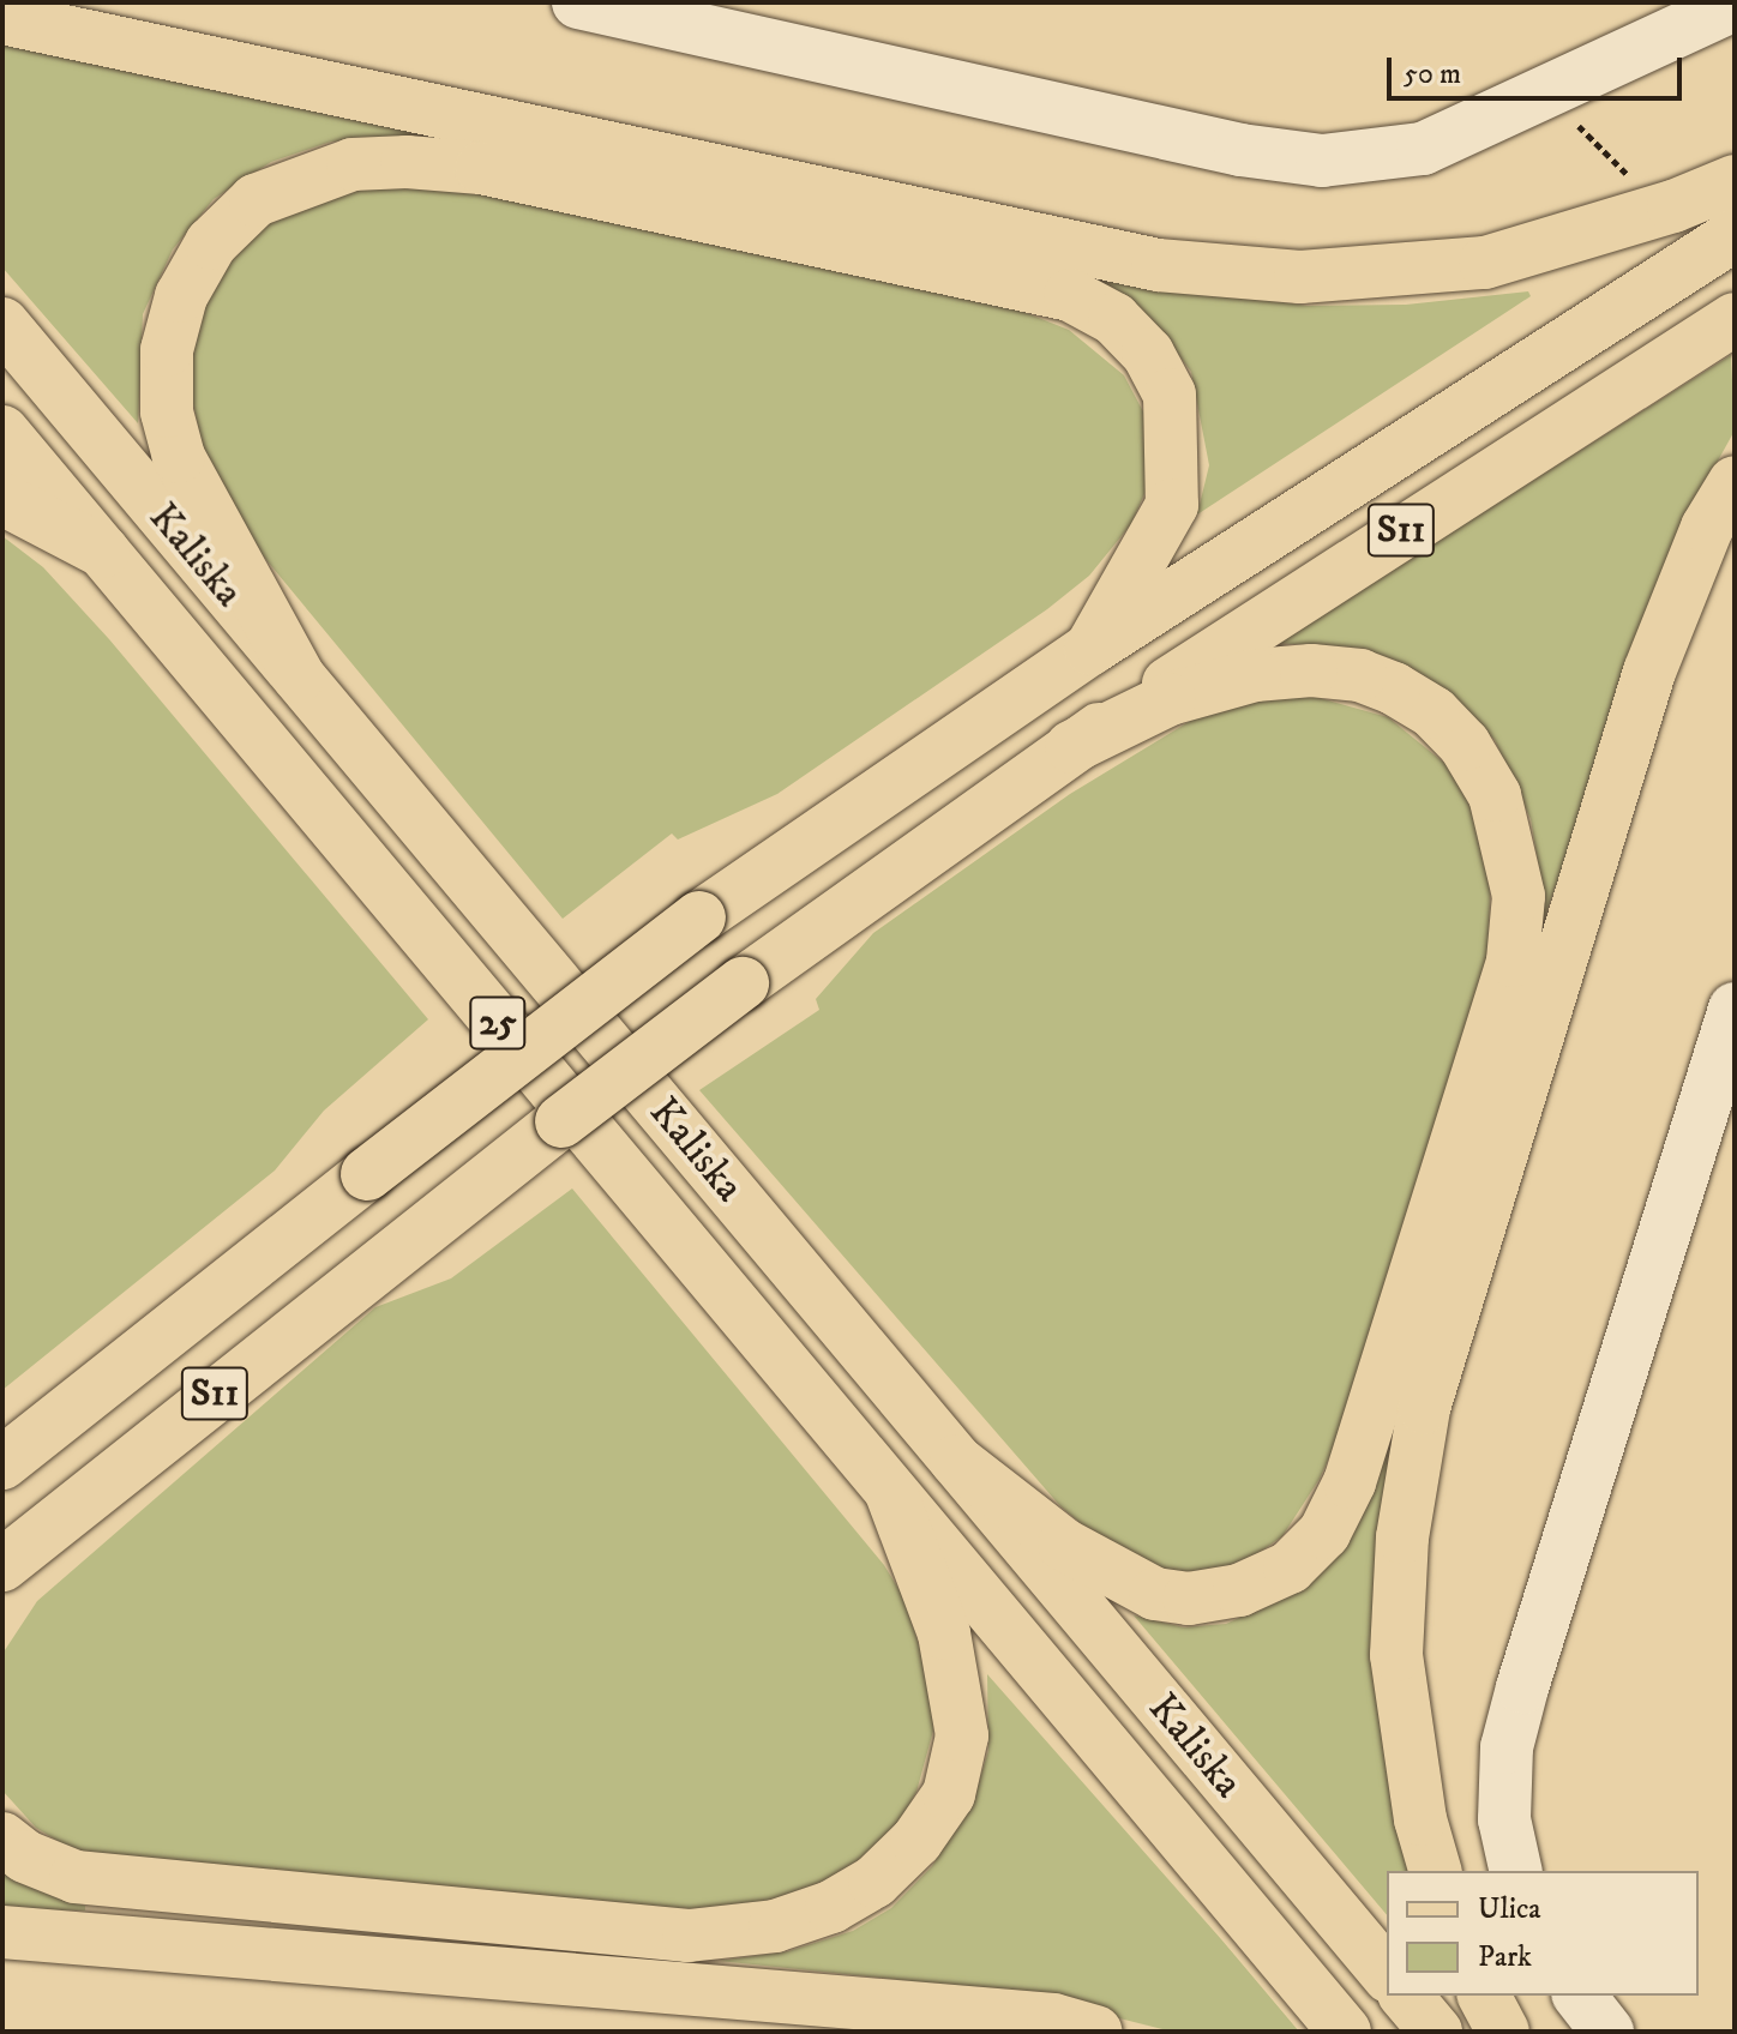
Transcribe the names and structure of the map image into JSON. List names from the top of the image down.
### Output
{
  "streets": {
    "main road": ["S11", "Kaliska", "25"]
  },
  "legend": ["Ulica", "Park"],
  "scale_bar": "50 m"
}
